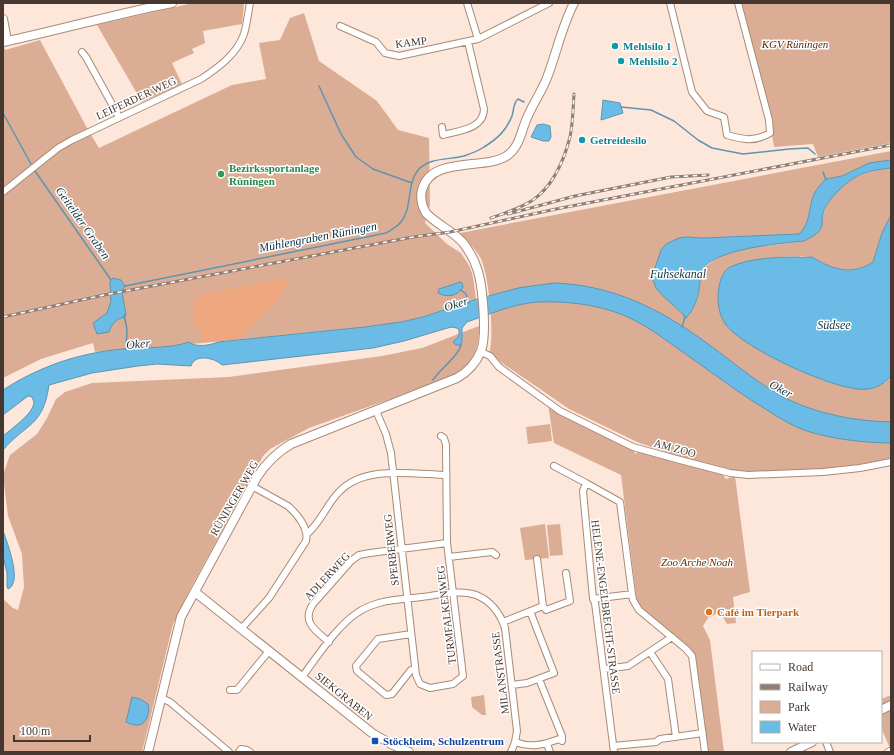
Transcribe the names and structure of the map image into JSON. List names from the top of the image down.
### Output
{
  "streets": {
    "street": [
      "KAMP",
      "LEIFERDER WEG",
      "AM ZOO",
      "RÜNINGER WEG",
      "SPERBERWEG",
      "ADLERWEG",
      "HELENE-ENGELBRECHT-STRASSE",
      "TURMFALKENWEG",
      "MILANSTRASSE",
      "SIEKGRABEN"
    ]
  },
  "crossings": [
    ["AM ZOO", "RÜNINGER WEG"],
    ["RÜNINGER WEG", "SPERBERWEG"],
    ["RÜNINGER WEG", "SIEKGRABEN"],
    ["SPERBERWEG", "ADLERWEG"],
    ["SPERBERWEG", "TURMFALKENWEG"],
    ["SPERBERWEG", "MILANSTRASSE"],
    ["ADLERWEG", "TURMFALKENWEG"],
    ["ADLERWEG", "MILANSTRASSE"],
    ["TURMFALKENWEG", "MILANSTRASSE"],
    ["MILANSTRASSE", "SIEKGRABEN"]
  ],
  "water": [
    "Geitelder Graben",
    "Mühlengraben Rüningen",
    "Fuhsekanal",
    "Oker",
    "Südsee"
  ],
  "parks": ["KGV Rüningen", "Zoo Arche Noah"],
  "places": {
    "other": [
      "Mehlsilo 1",
      "Mehlsilo 2",
      "Getreidesilo",
      "Bezirkssportanlage Rüningen",
      "Café im Tierpark"
    ],
    "transit": ["Stöckheim, Schulzentrum"]
  },
  "legend": [
    "Road",
    "Railway",
    "Park",
    "Water"
  ],
  "scale_bar": "100 m"
}
